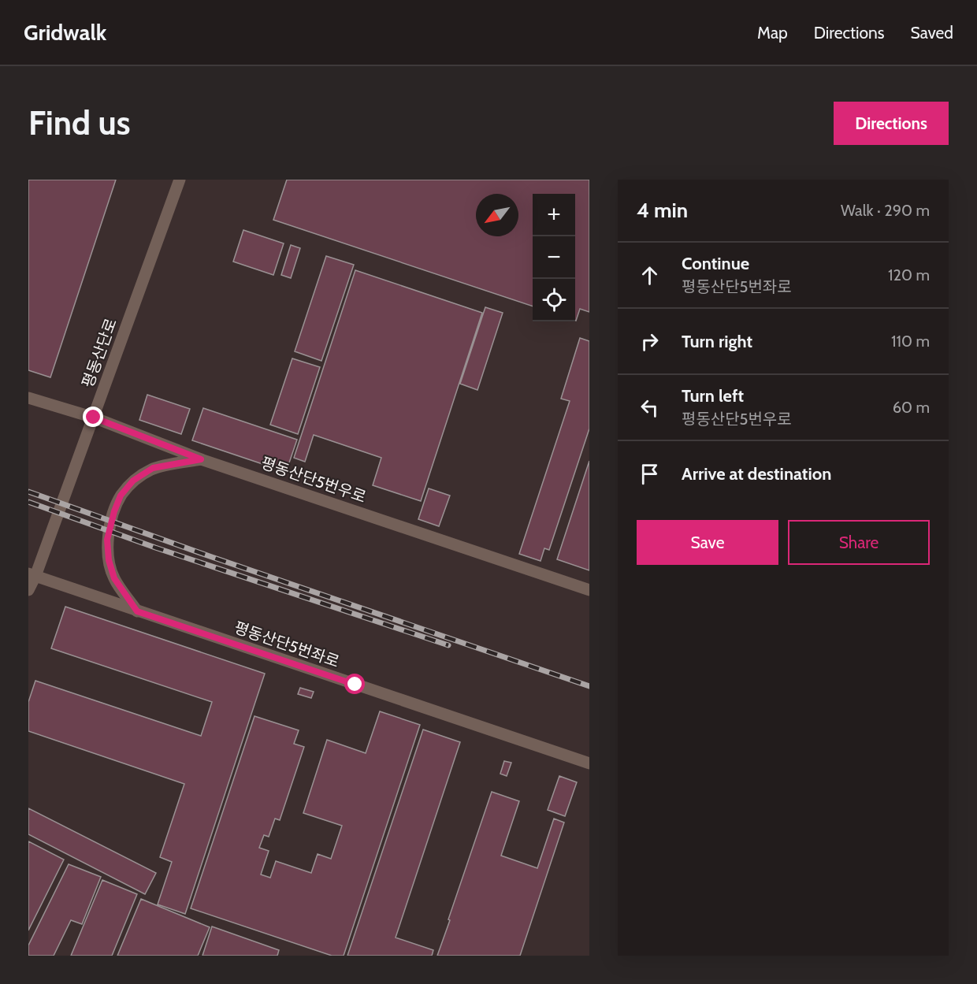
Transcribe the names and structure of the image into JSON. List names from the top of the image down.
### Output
{
  "streets": {
    "street": ["평동산단로", "평동산단5번우로", "평동산단5번좌로"]
  },
  "crossings": [
    ["평동산단로", "평동산단5번우로"],
    ["평동산단로", "평동산단5번좌로"]
  ],
  "north": "bottom left",
  "page": {
    "header": "Gridwalk",
    "nav": ["Map", "Directions", "Saved"],
    "buttons": [
      "Directions",
      ["Save", "Share"]
    ],
    "title": "Find us",
    "heading": ["4 min", "Walk · 290 m"],
    "map_buttons": ["+", "−"],
    "list": [
      ["Continue", "평동산단5번좌로", "120 m"],
      ["Turn right", "110 m"],
      ["Turn left", "평동산단5번우로", "60 m"],
      "Arrive at destination"
    ]
  }
}
